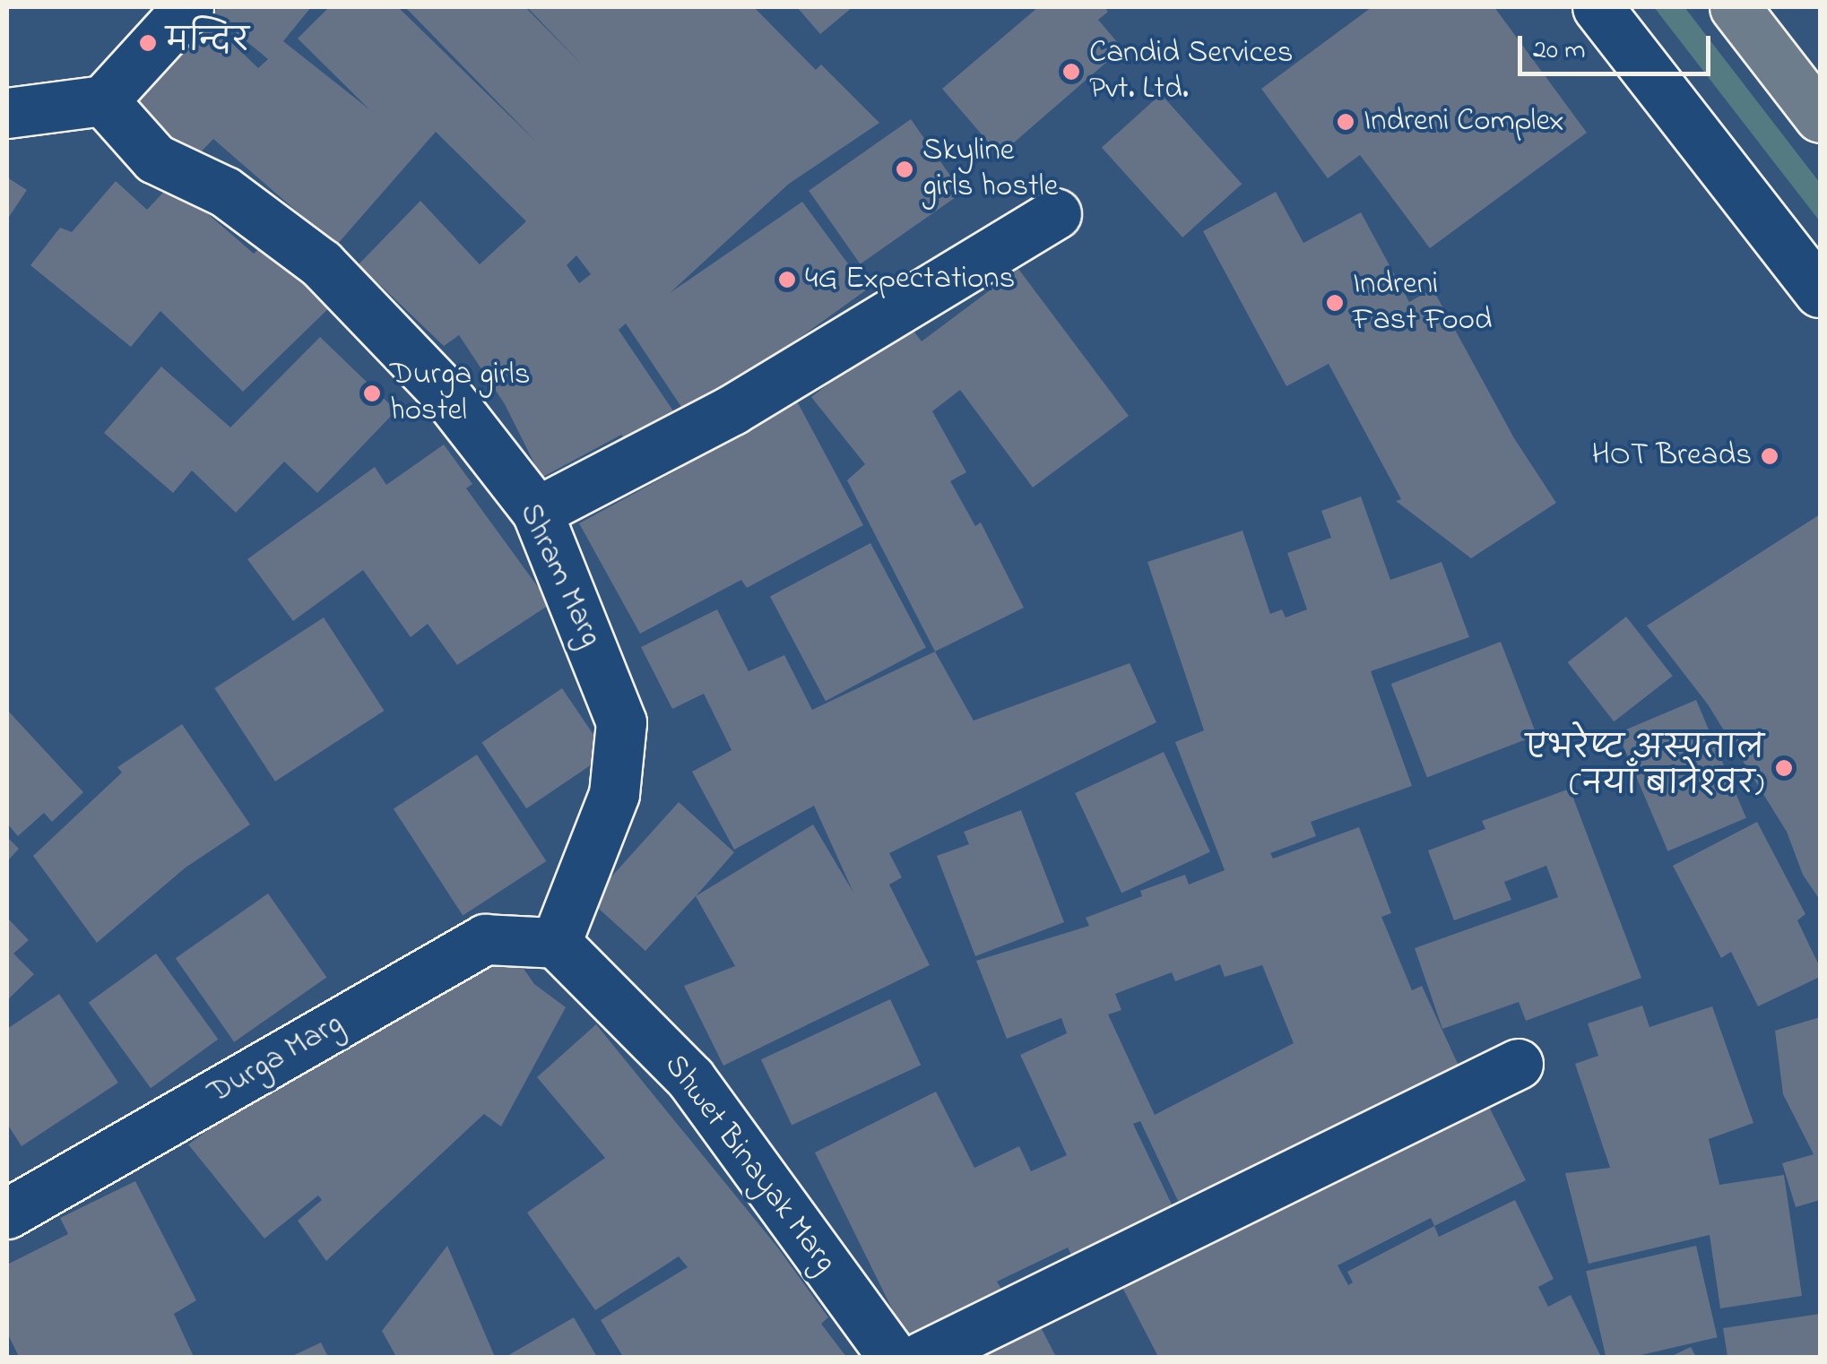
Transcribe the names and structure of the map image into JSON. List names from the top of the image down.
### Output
{
  "streets": {
    "street": ["Shram Marg", "Durga Marg", "Shwet Binayak Marg"]
  },
  "crossings": [
    ["Shram Marg", "Durga Marg"],
    ["Shram Marg", "Shwet Binayak Marg"],
    ["Durga Marg", "Shwet Binayak Marg"]
  ],
  "places": [
    "मन्दिर",
    "Candid Services Pvt. Ltd.",
    "Indreni Complex",
    "Skyline girls hostle",
    "4G Expectations",
    "Indreni Fast Food",
    "Durga girls hostel",
    "HOT Breads",
    "एभरेष्ट अस्पताल (नयाँ बानेश्वर)"
  ],
  "scale_bar": "20 m"
}
